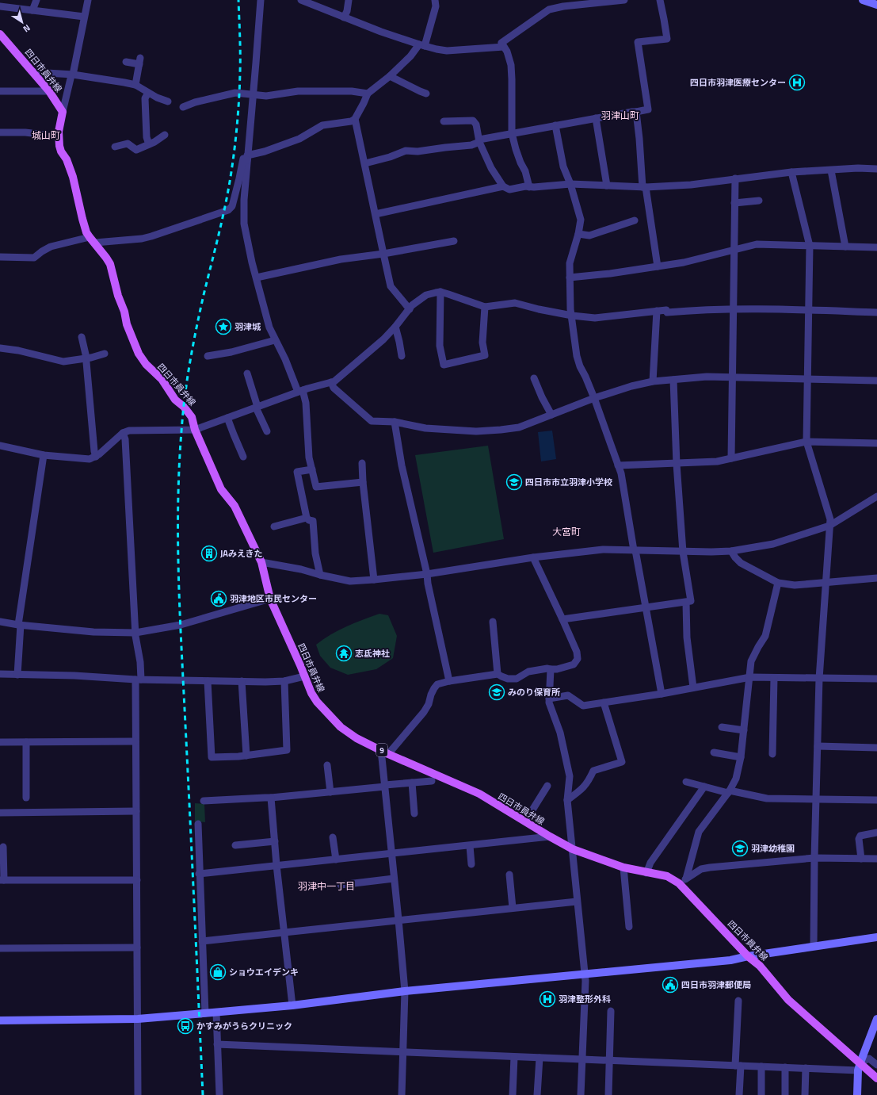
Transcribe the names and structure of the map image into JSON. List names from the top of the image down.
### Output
{
  "streets": {
    "main road": ["四日市員弁線", "9"]
  },
  "districts": [
    "羽津山町",
    "城山町",
    "大宮町",
    "羽津中一丁目"
  ],
  "places": {
    "hospital": ["四日市羽津医療センター", "羽津整形外科"],
    "place": ["羽津城"],
    "school or university": ["四日市市立羽津小学校", "みのり保育所", "羽津幼稚園"],
    "building": ["JAみえきた"],
    "public building": ["羽津地区市民センター", "四日市羽津郵便局"],
    "temple": ["志氐神社"],
    "shop": ["ショウエイデンキ"],
    "bus stop": ["かすみがうらクリニック"]
  },
  "north": "bottom right"
}
